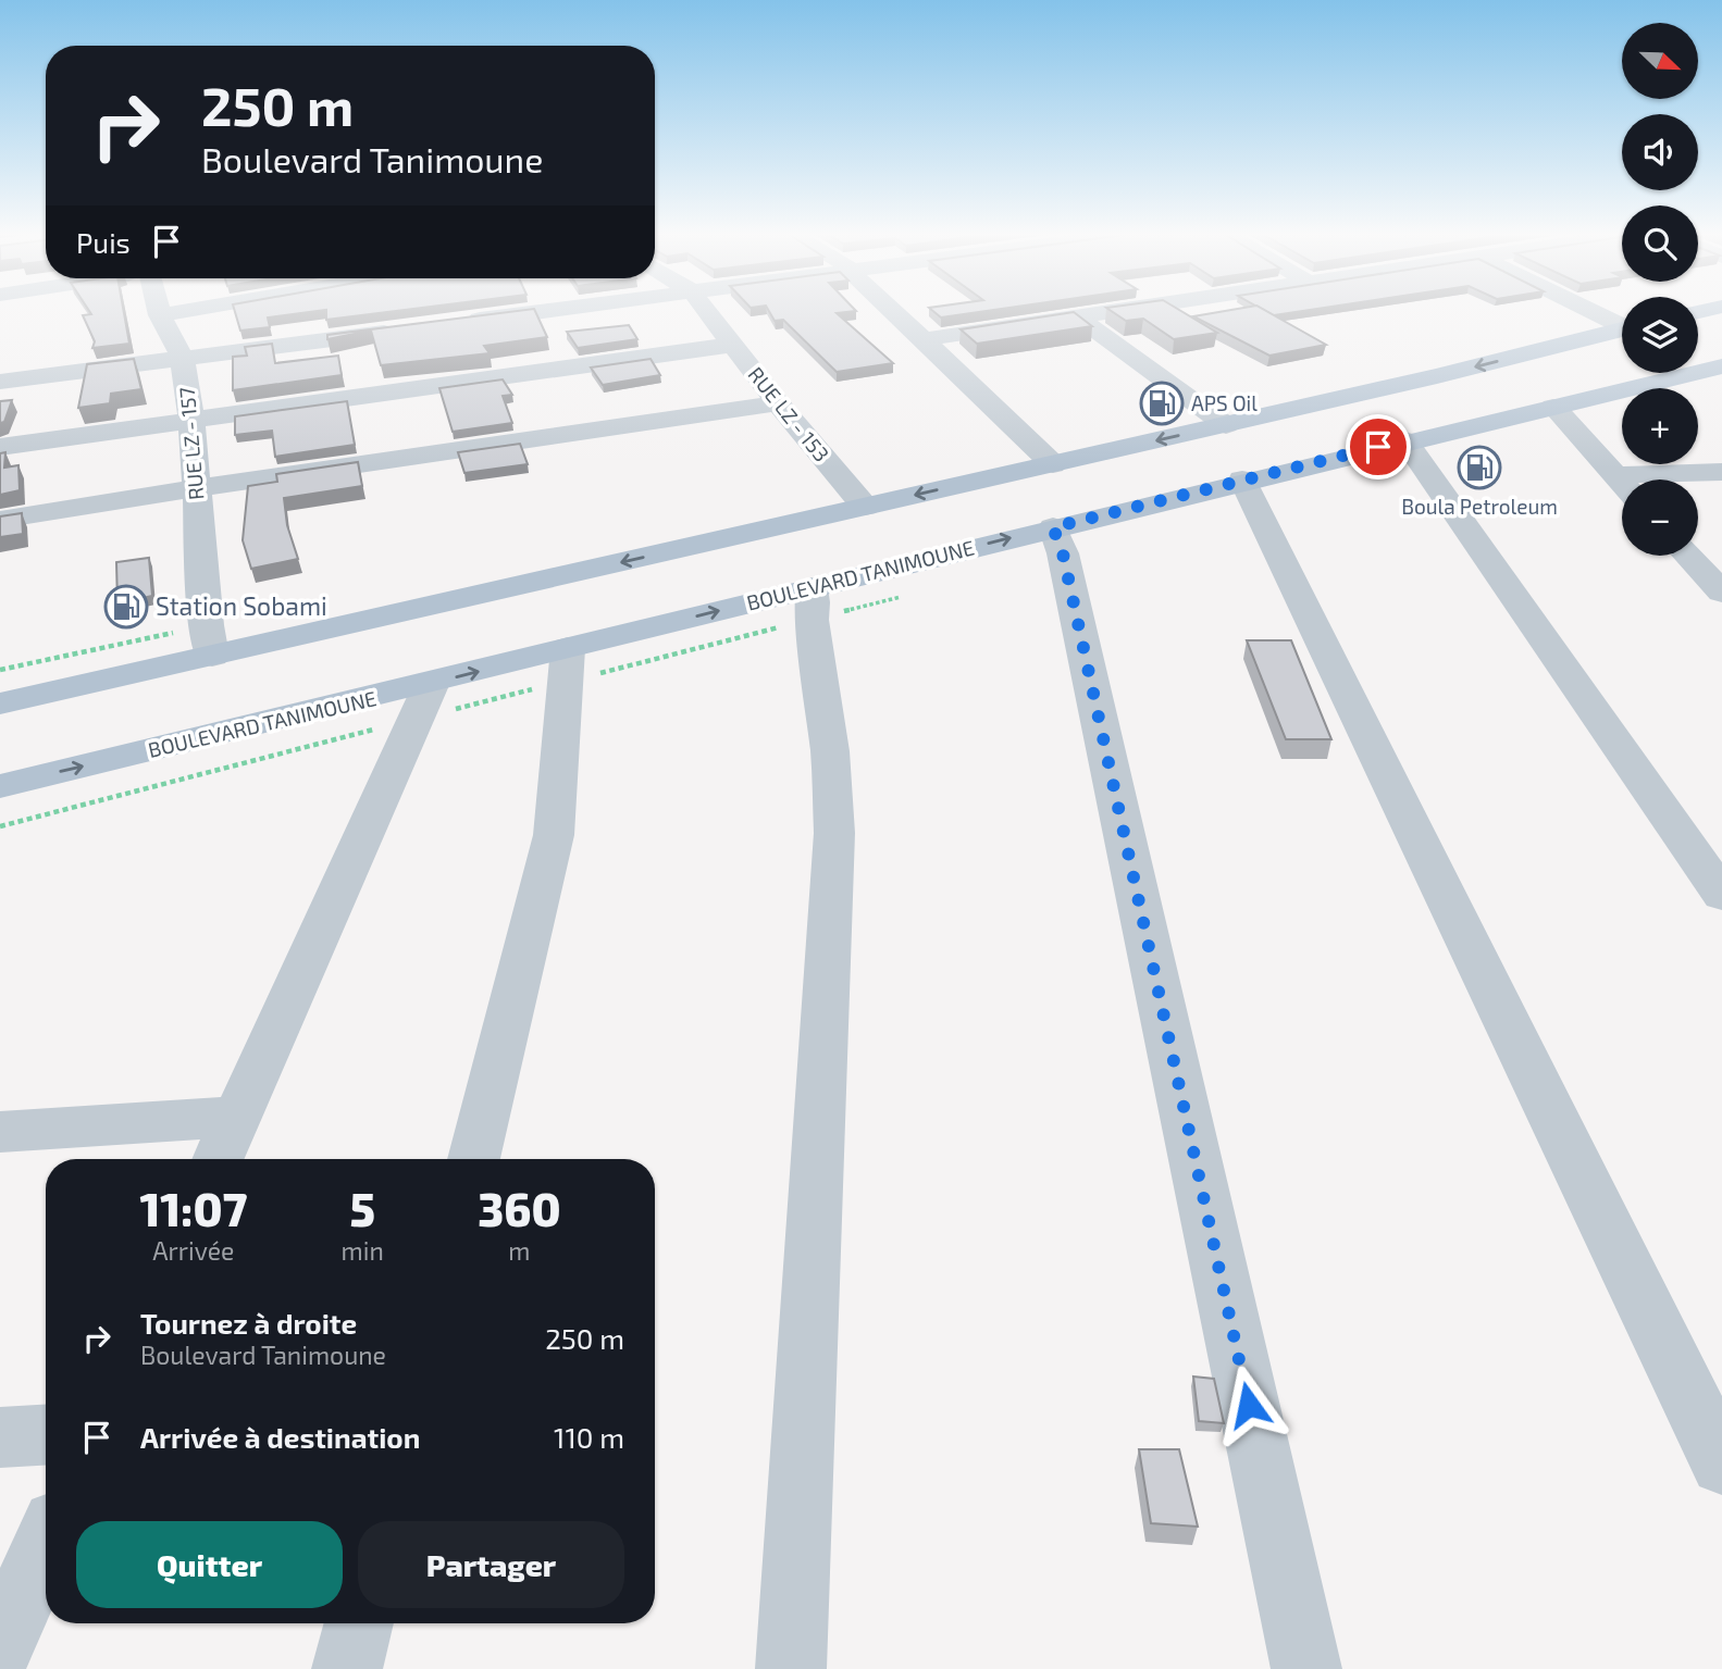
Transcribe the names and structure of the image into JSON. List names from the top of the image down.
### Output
{
  "streets": {
    "main road": ["BOULEVARD TANIMOUNE"],
    "street": ["RUE LZ - 153", "RUE LZ - 157"]
  },
  "places": {
    "fuel station": ["APS Oil", "Boula Petroleum", "Station Sobami"]
  },
  "north": "bottom right",
  "page": {
    "map_buttons": ["+", "−"],
    "turn": ["250 m", "Boulevard Tanimoune"],
    "then": "Puis",
    "eta": [
      "11:07",
      "Arrivée",
      "5",
      "min",
      "360",
      "m"
    ],
    "list": [
      {
        "name": "Tournez à droite",
        "note": "Boulevard Tanimoune",
        "value": "250 m"
      },
      {
        "name": "Arrivée à destination",
        "value": "110 m"
      }
    ],
    "buttons": ["Quitter", "Partager"]
  }
}
